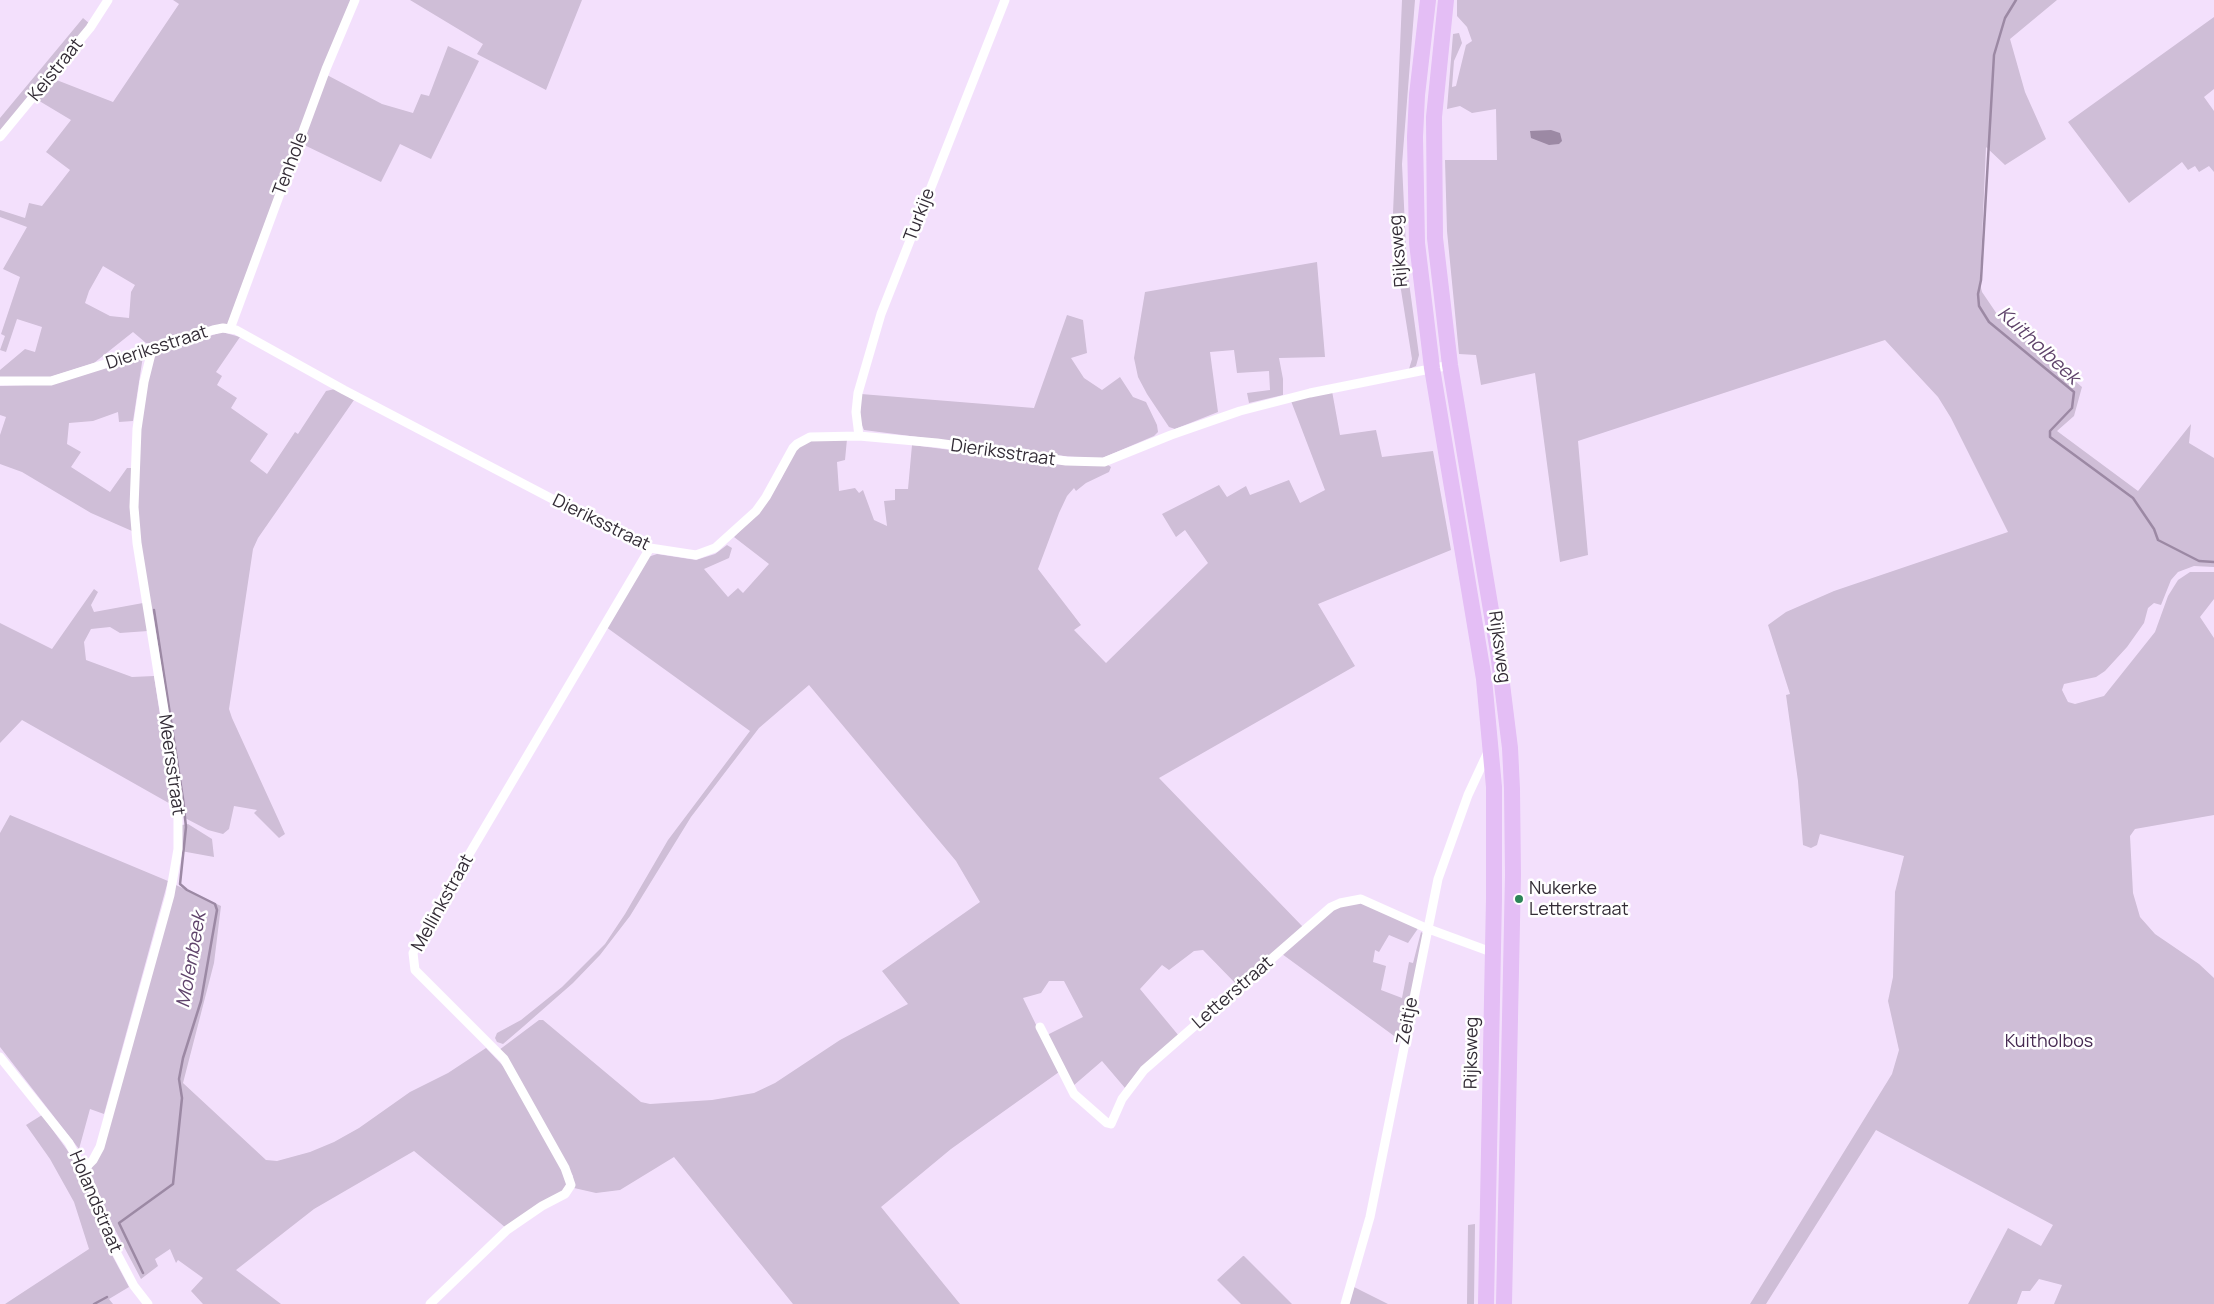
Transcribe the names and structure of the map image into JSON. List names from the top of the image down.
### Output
{
  "streets": {
    "highway": ["Rijksweg"],
    "street": [
      "Keistraat",
      "Tenhole",
      "Turkije",
      "Dieriksstraat",
      "Meersstraat",
      "Mellinkstraat",
      "Letterstraat",
      "Zeitje",
      "Holandstraat"
    ]
  },
  "crossings": [
    ["Tenhole", "Dieriksstraat"],
    ["Turkije", "Dieriksstraat"],
    ["Rijksweg", "Dieriksstraat"],
    ["Rijksweg", "Letterstraat"],
    ["Rijksweg", "Zeitje"],
    ["Dieriksstraat", "Meersstraat"],
    ["Dieriksstraat", "Mellinkstraat"],
    ["Meersstraat", "Holandstraat"],
    ["Letterstraat", "Zeitje"]
  ],
  "water": ["Kuitholbeek", "Molenbeek"],
  "parks": ["Kuitholbos"],
  "places": ["Nukerke Letterstraat"]
}
